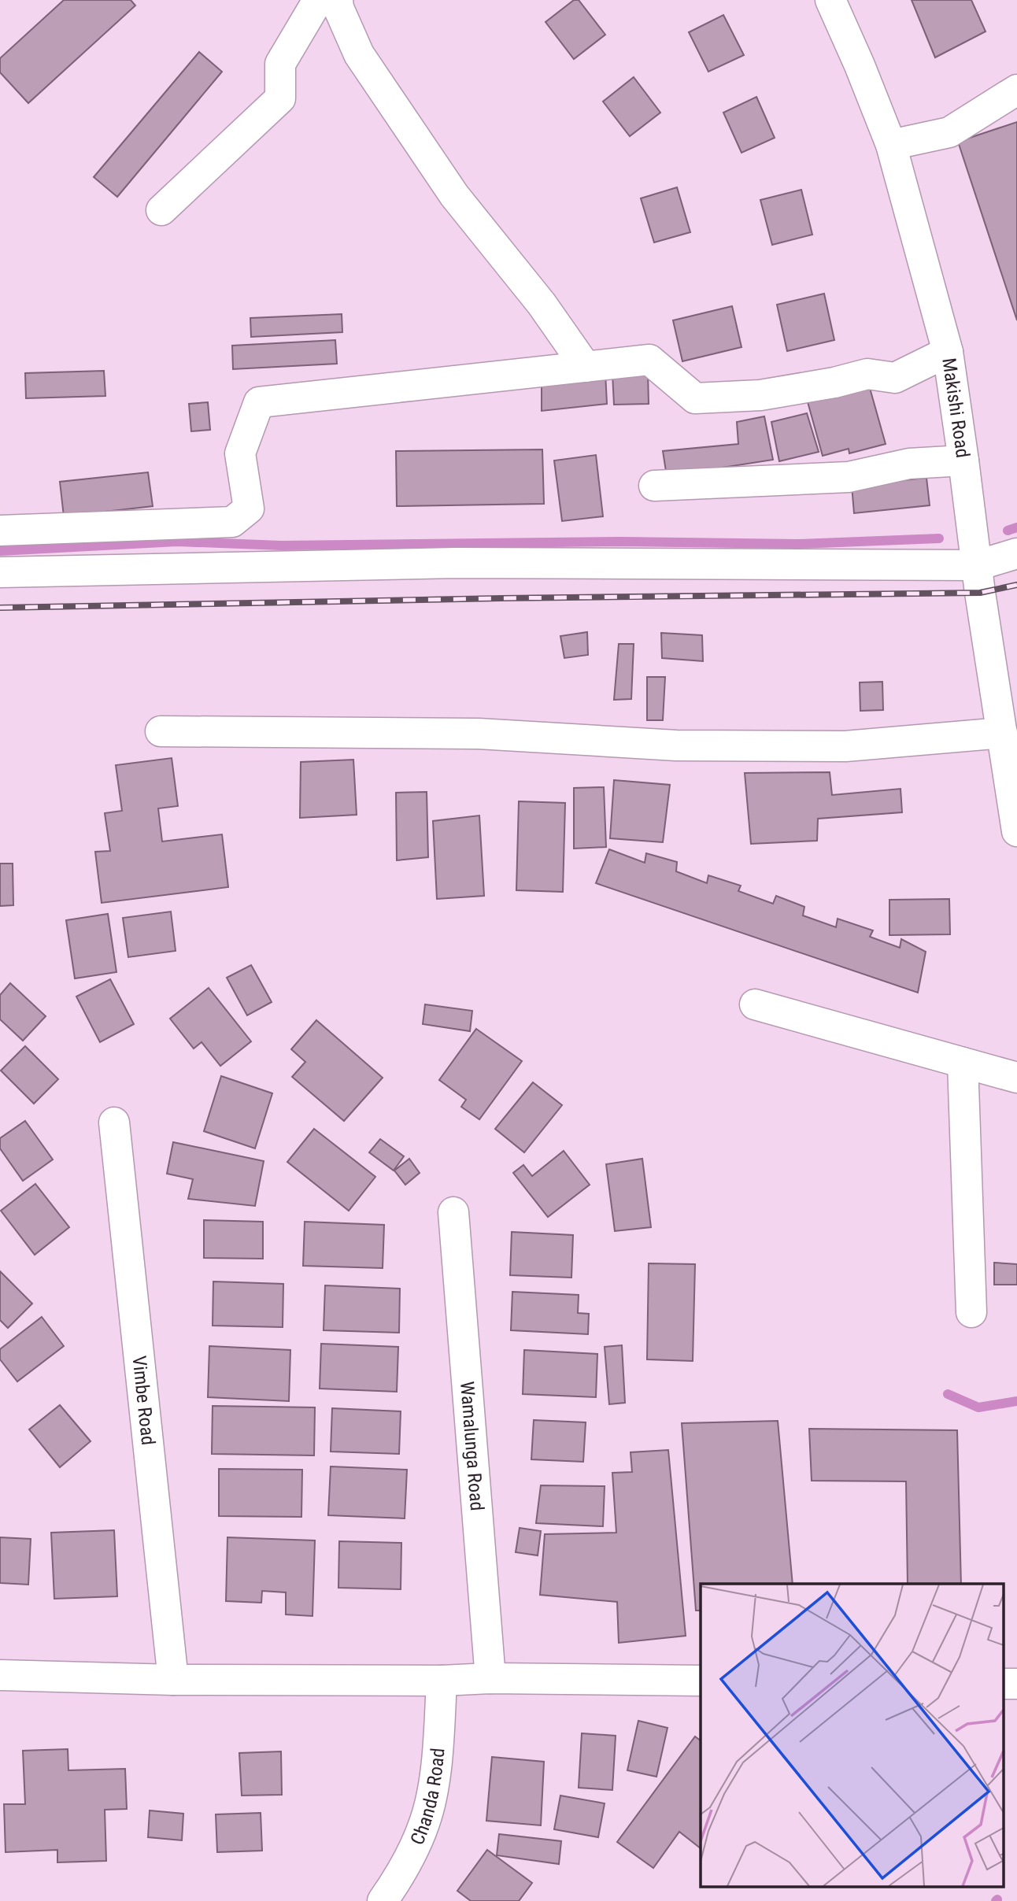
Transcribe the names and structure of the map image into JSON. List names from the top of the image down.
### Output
{
  "streets": {
    "street": [
      "Makishi Road",
      "Vimbe Road",
      "Wamalunga Road",
      "Chanda Road"
    ]
  }
}
